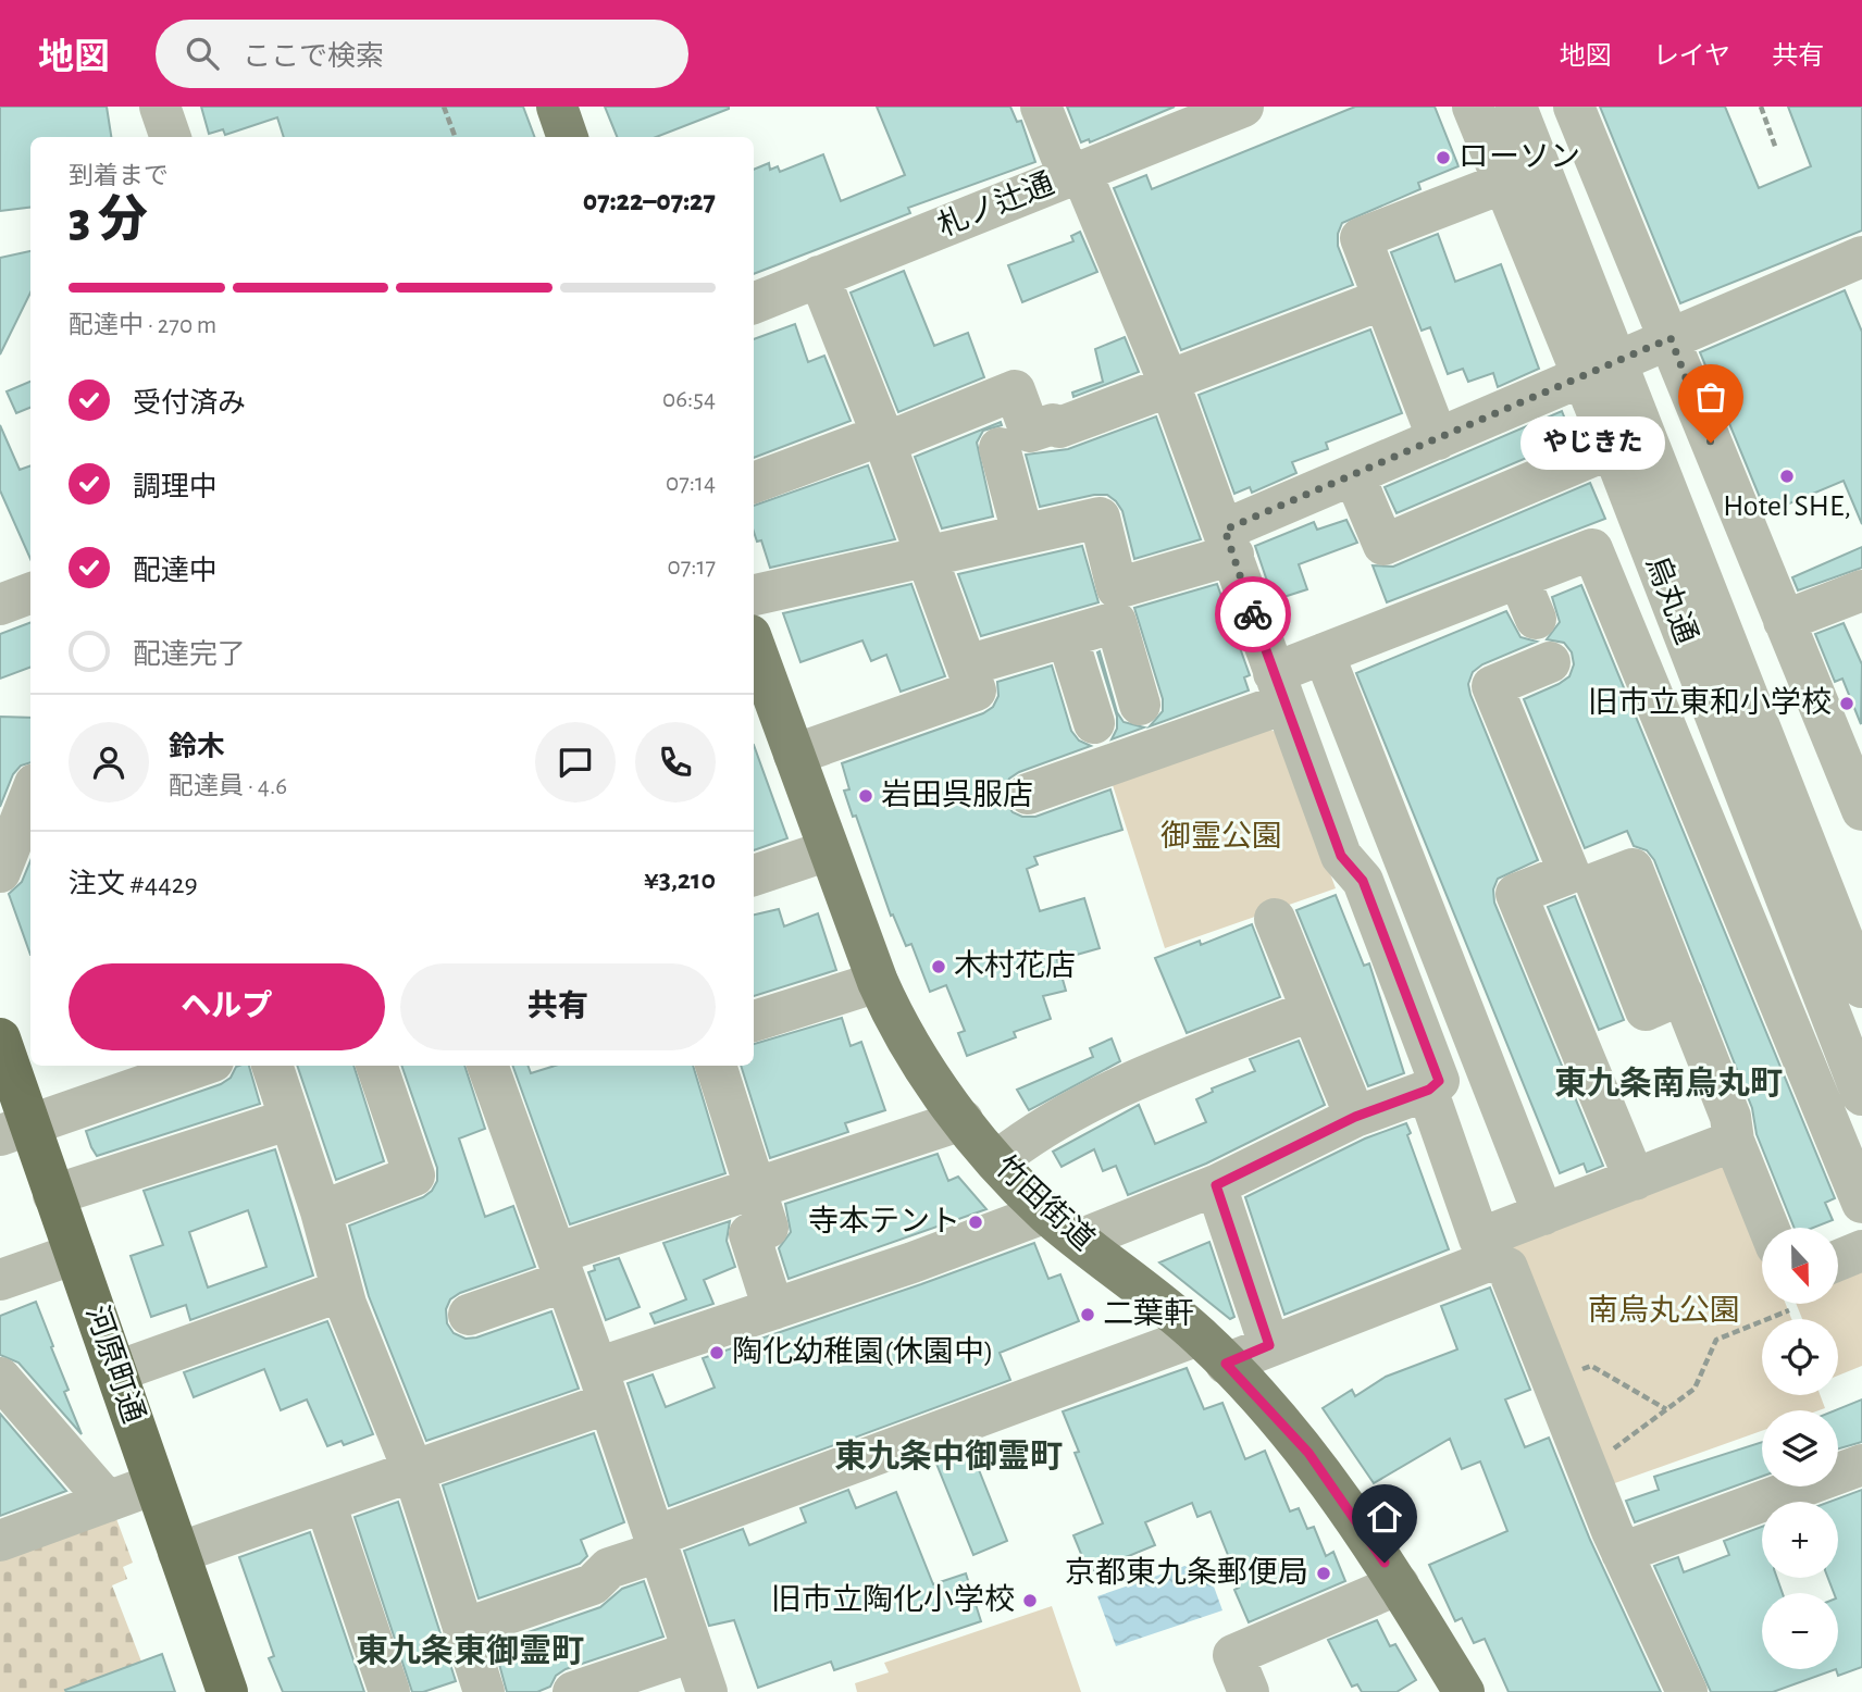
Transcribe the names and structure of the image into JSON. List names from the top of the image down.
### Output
{
  "streets": {
    "highway": ["河原町通"],
    "main road": ["竹田街道"],
    "street": ["札ノ辻通", "烏丸通"]
  },
  "districts": ["東九条南烏丸町", "東九条中御霊町", "東九条東御霊町"],
  "parks": ["御霊公園", "南烏丸公園"],
  "places": [
    "ローソン",
    "やじきた",
    "Hotel SHE,",
    "旧市立東和小学校",
    "岩田呉服店",
    "木村花店",
    "寺本テント",
    "二葉軒",
    "陶化幼稚園(休園中)",
    "京都東九条郵便局",
    "旧市立陶化小学校"
  ],
  "north": "bottom",
  "page": {
    "header": "地図",
    "search": "ここで検索",
    "nav": ["地図", "レイヤ", "共有"],
    "heading": ["3 分", "到着まで", "07:22–07:27"],
    "panel": [
      "鈴木",
      "配達員 · 4.6",
      "注文 #4429",
      "¥3,210"
    ],
    "bar": "配達中 · 270 m",
    "list": [
      ["受付済み", "06:54"],
      ["調理中", "07:14"],
      ["配達中", "07:17"],
      "配達完了"
    ],
    "bubble": "やじきた",
    "buttons": ["ヘルプ", "共有"],
    "map_buttons": ["+", "−"]
  }
}
